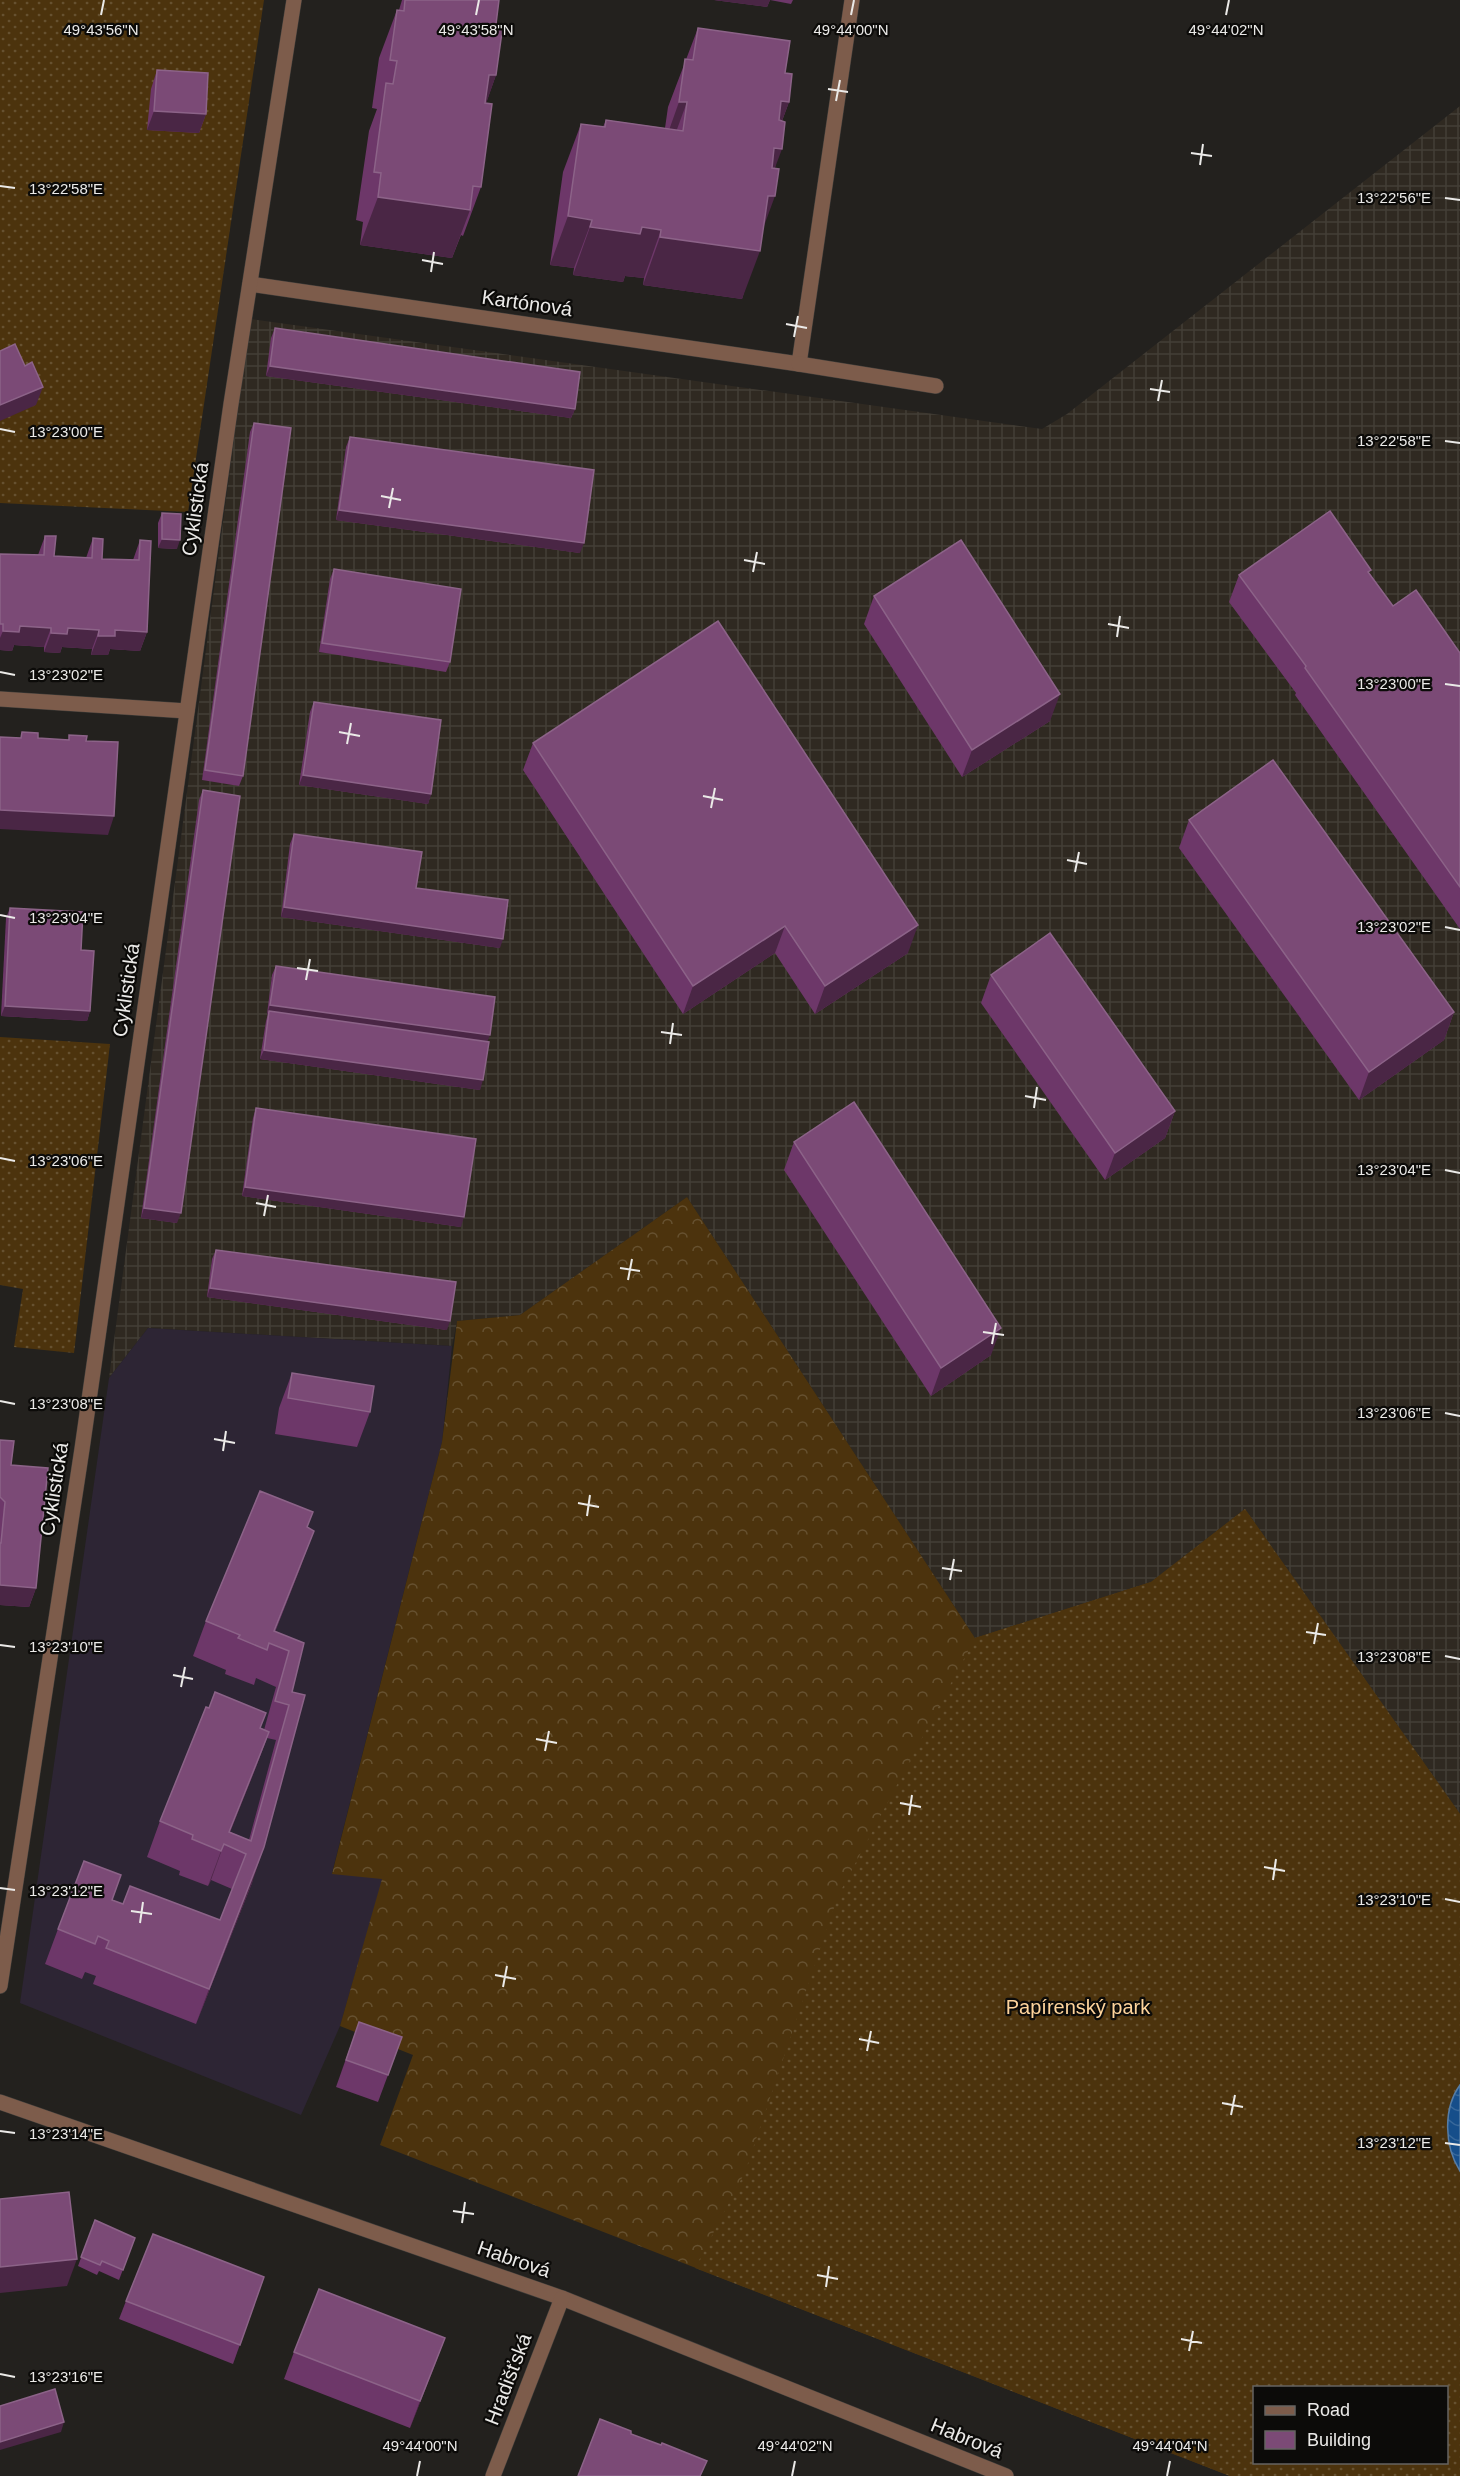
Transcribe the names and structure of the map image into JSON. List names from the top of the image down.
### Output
{
  "streets": {
    "street": [
      "Kartónová",
      "Cyklistická",
      "Habrová",
      "Hradišťská"
    ]
  },
  "crossings": [
    ["Kartónová", "Cyklistická"],
    ["Habrová", "Hradišťská"]
  ],
  "parks": ["Papírenský park"],
  "legend": ["Road", "Building"],
  "coordinates": [
    "49°43'56\"N",
    "49°43'58\"N",
    "49°44'00\"N",
    "49°44'02\"N",
    "13°22'58\"E",
    "13°22'56\"E",
    "13°23'00\"E",
    "13°23'02\"E",
    "13°23'04\"E",
    "13°23'06\"E",
    "13°23'08\"E",
    "13°23'10\"E",
    "13°23'12\"E",
    "13°23'14\"E",
    "13°23'16\"E",
    "49°44'04\"N"
  ]
}
